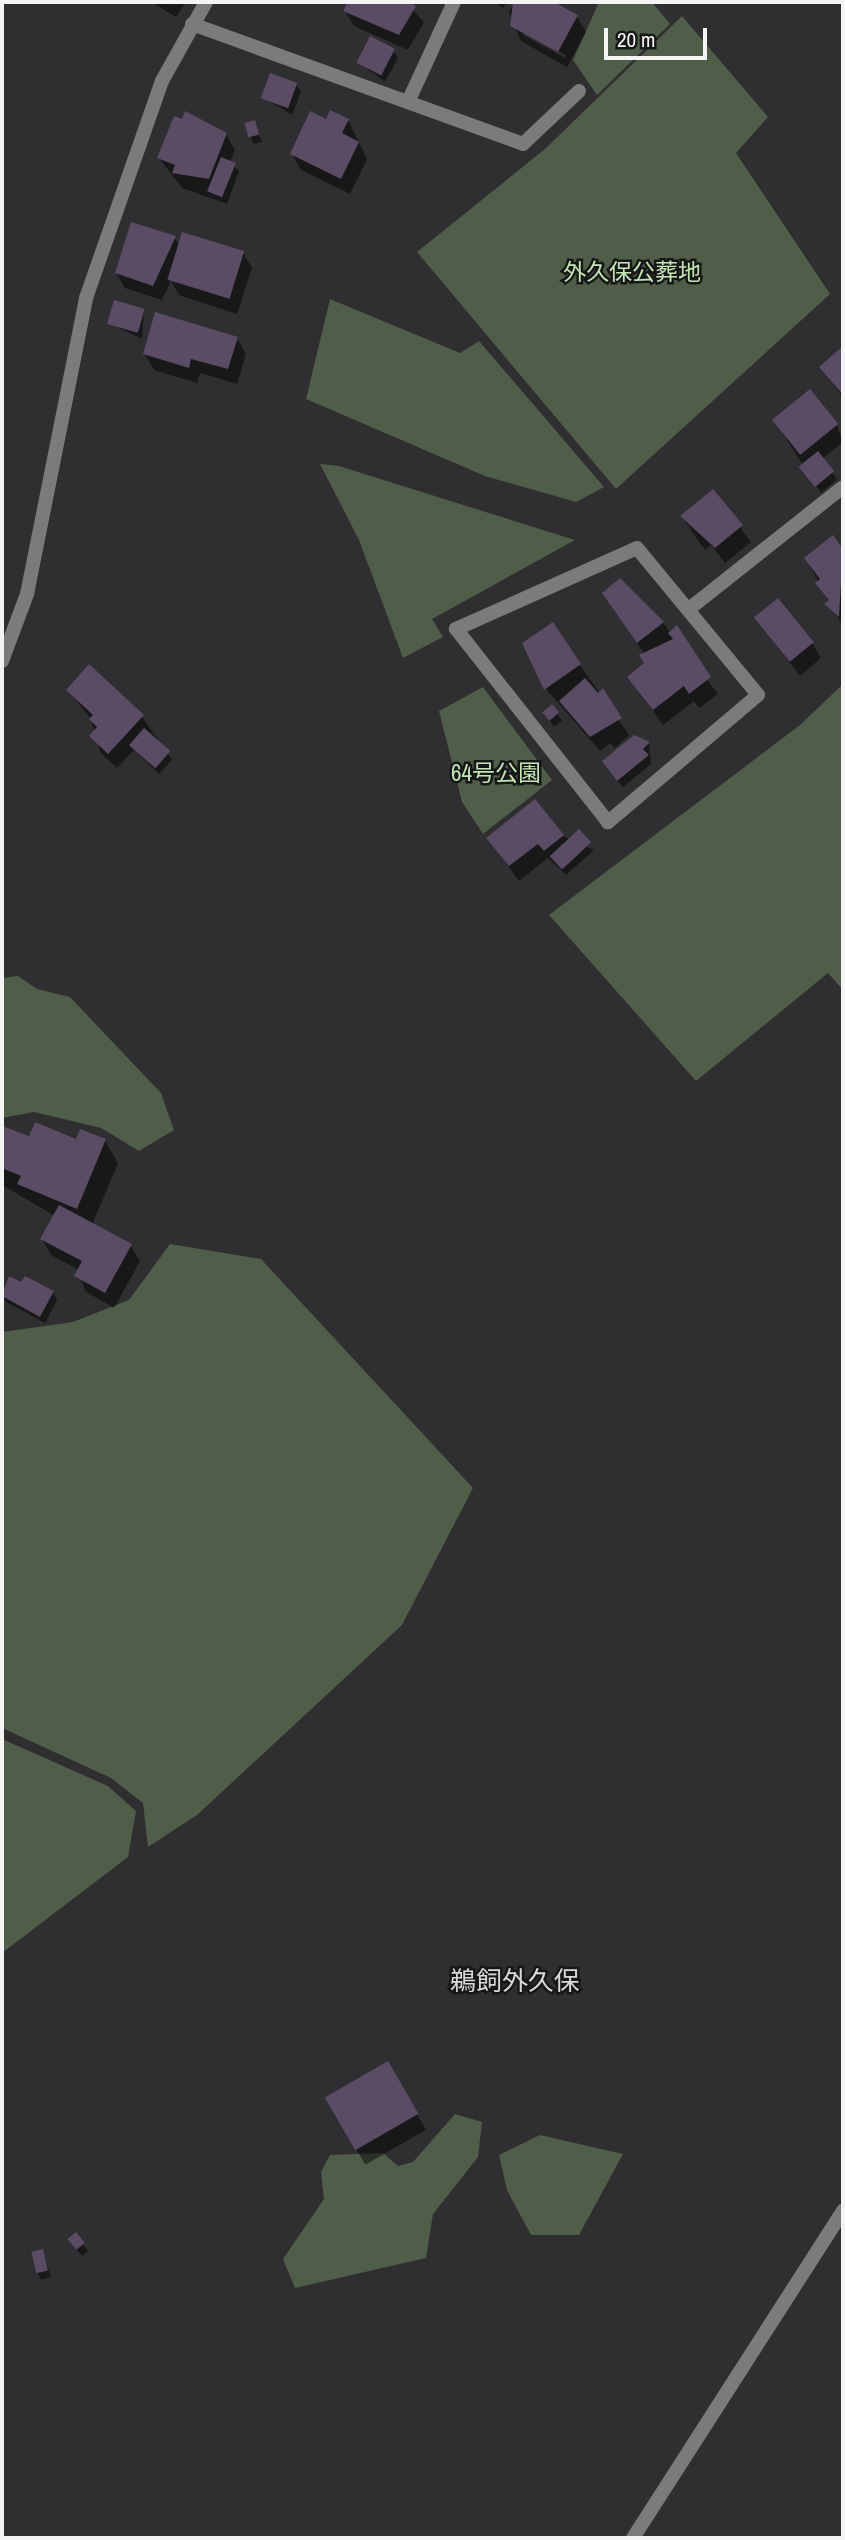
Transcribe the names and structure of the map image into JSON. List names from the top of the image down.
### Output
{
  "districts": ["鵜飼外久保"],
  "parks": ["外久保公葬地", "64号公園"],
  "scale_bar": "20 m"
}
